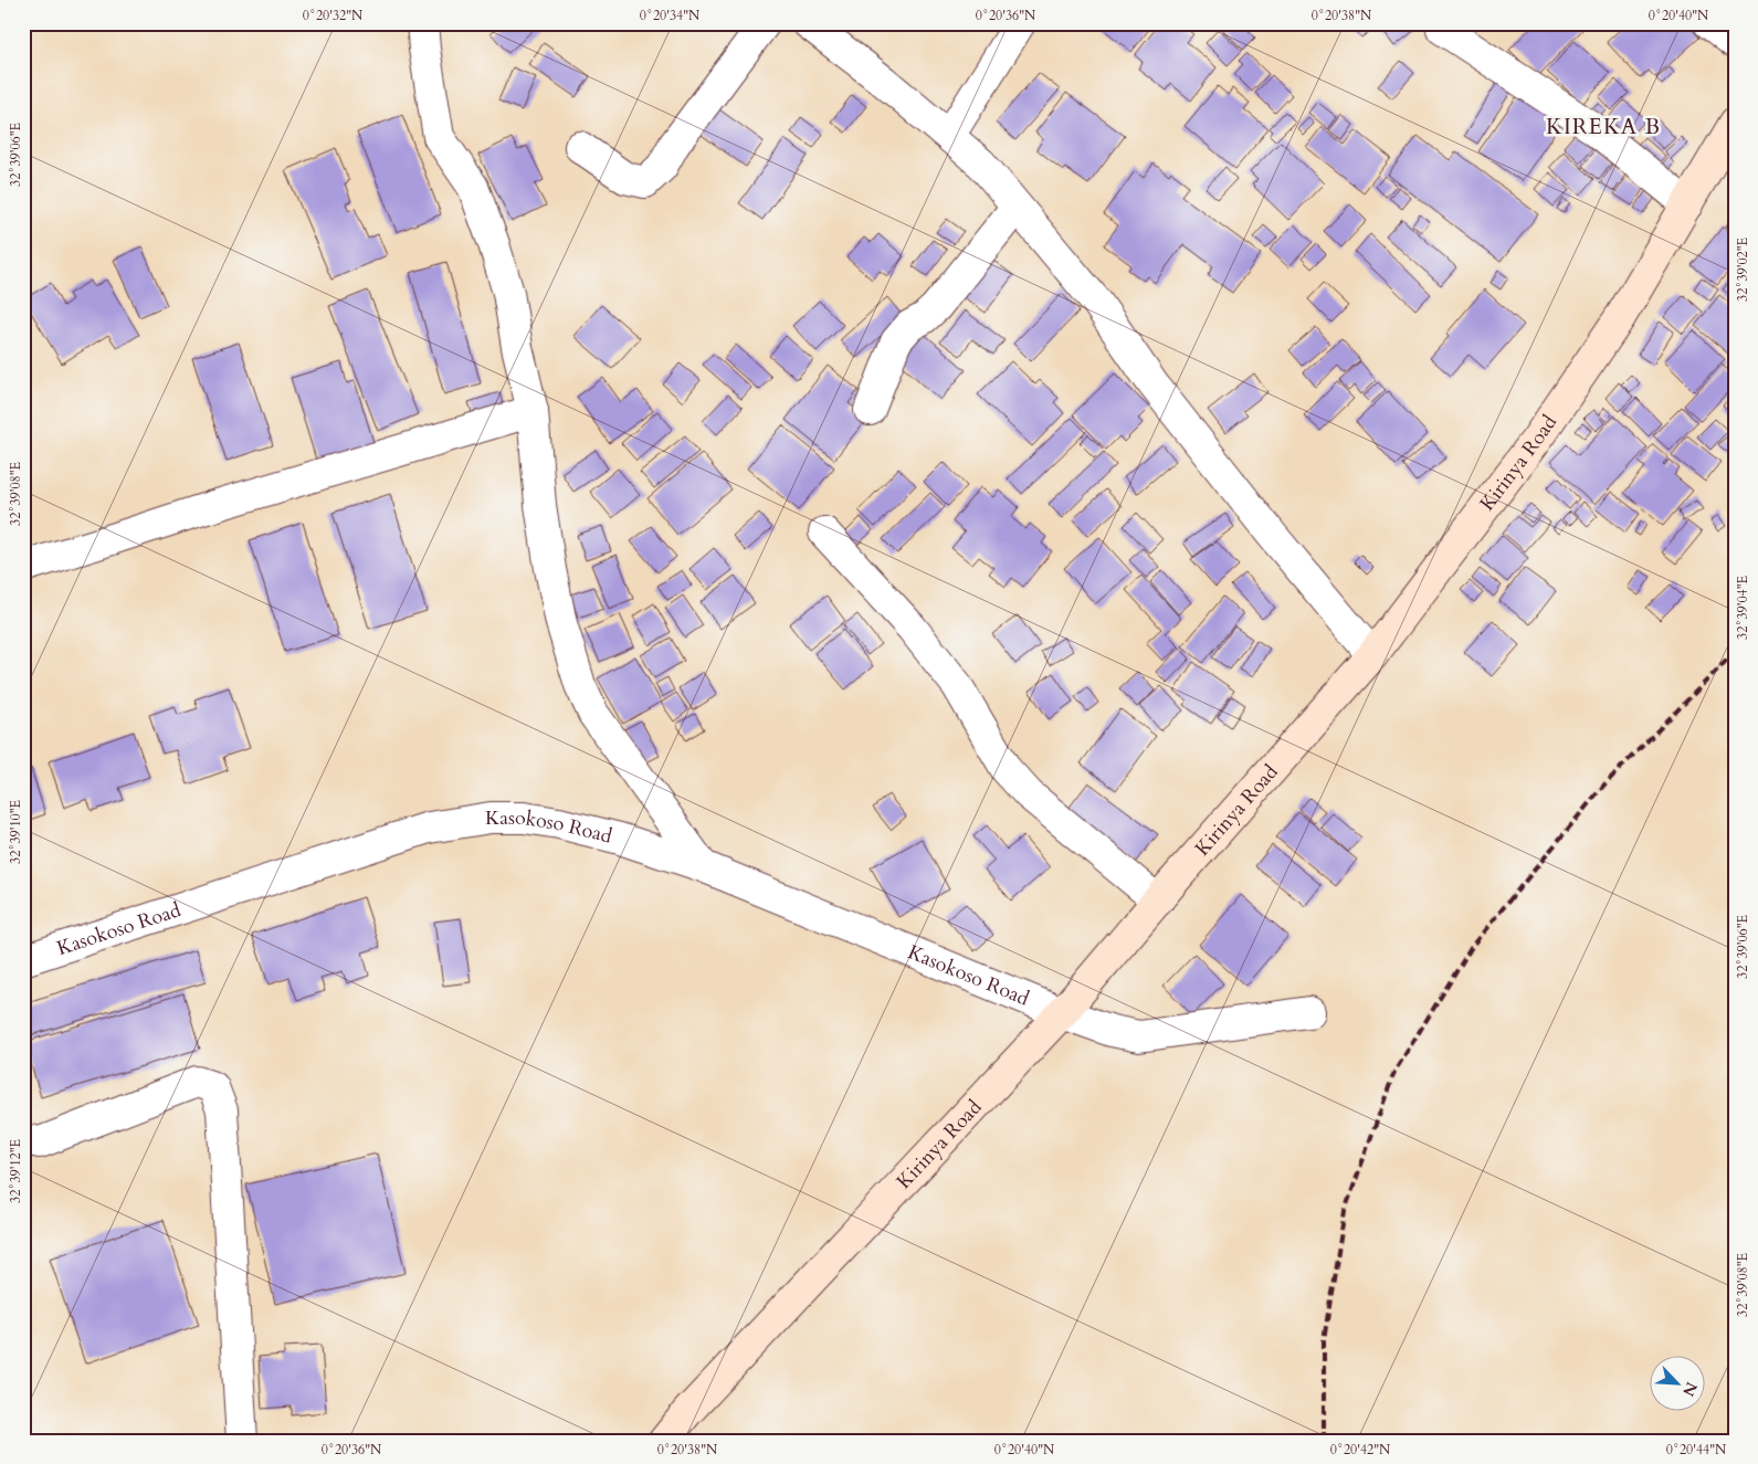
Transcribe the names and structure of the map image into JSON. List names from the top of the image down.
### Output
{
  "streets": {
    "main road": ["Kirinya Road"],
    "street": ["Kasokoso Road"]
  },
  "crossings": [
    ["Kirinya Road", "Kasokoso Road"]
  ],
  "districts": ["KIREKA B"],
  "north": "bottom right",
  "coordinates": [
    "0°20'32\"N",
    "0°20'34\"N",
    "0°20'36\"N",
    "0°20'38\"N",
    "0°20'40\"N",
    "32°39'06\"E",
    "32°39'02\"E",
    "32°39'08\"E",
    "32°39'04\"E",
    "32°39'10\"E",
    "32°39'12\"E",
    "0°20'42\"N",
    "0°20'44\"N"
  ]
}
